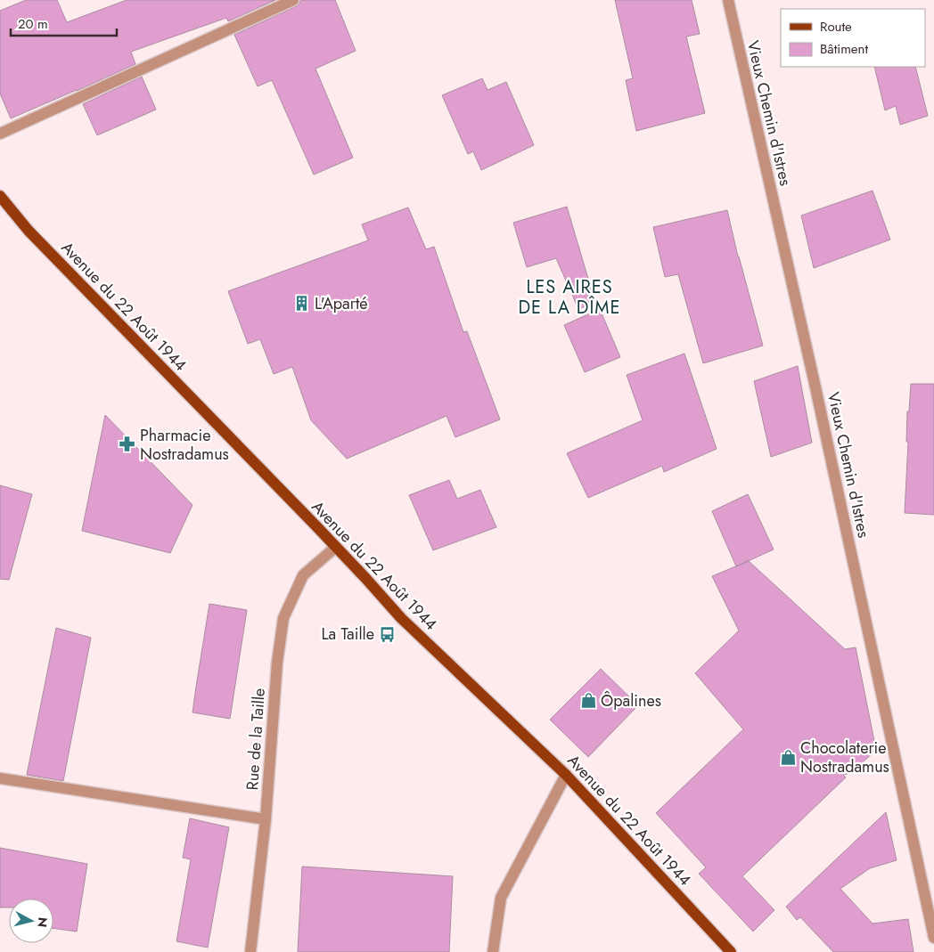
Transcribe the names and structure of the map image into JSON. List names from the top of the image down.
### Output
{
  "streets": {
    "main road": ["Avenue du 22 Août 1944"],
    "street": ["Vieux Chemin d'Istres", "Rue de la Taille"]
  },
  "crossings": [
    ["Avenue du 22 Août 1944", "Rue de la Taille"]
  ],
  "districts": ["LES AIRES DE LA DÎME"],
  "places": {
    "building": ["L'Aparté"],
    "pharmacy": ["Pharmacie Nostradamus"],
    "bus stop": ["La Taille"],
    "shop": ["Ôpalines", "Chocolaterie Nostradamus"]
  },
  "legend": ["Route", "Bâtiment"],
  "scale_bar": "20 m",
  "north": "right"
}
